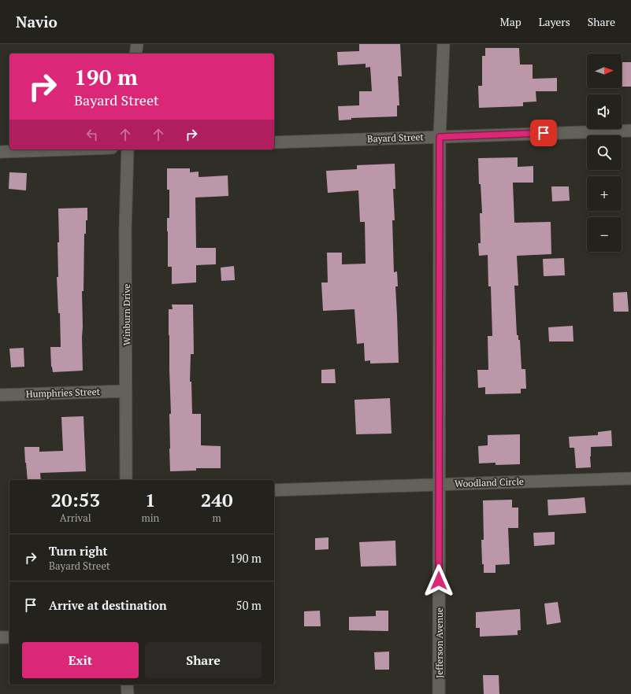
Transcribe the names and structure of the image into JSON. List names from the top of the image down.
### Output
{
  "streets": {
    "street": [
      "Bayard Street",
      "Winburn Drive",
      "Humphries Street",
      "Woodland Circle",
      "Jefferson Avenue"
    ]
  },
  "crossings": [
    ["Bayard Street", "Jefferson Avenue"],
    ["Winburn Drive", "Humphries Street"],
    ["Woodland Circle", "Jefferson Avenue"]
  ],
  "north": "right",
  "page": {
    "header": "Navio",
    "nav": ["Map", "Layers", "Share"],
    "map_buttons": ["+", "−"],
    "turn": ["190 m", "Bayard Street"],
    "eta": [
      "20:53",
      "Arrival",
      "1",
      "min",
      "240",
      "m"
    ],
    "list": [
      {
        "name": "Turn right",
        "note": "Bayard Street",
        "value": "190 m"
      },
      {
        "name": "Arrive at destination",
        "value": "50 m"
      }
    ],
    "buttons": ["Exit", "Share"]
  }
}
